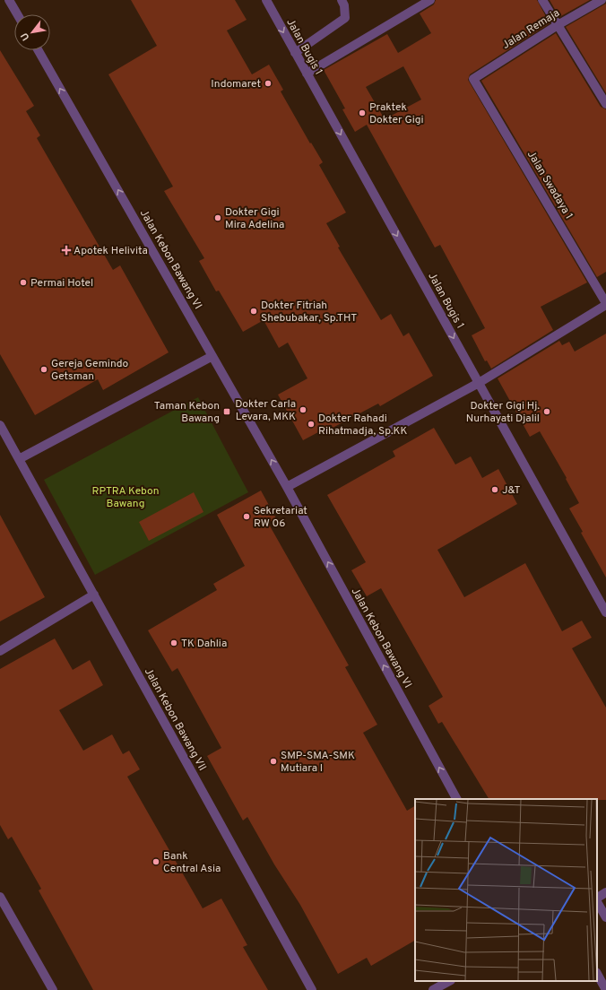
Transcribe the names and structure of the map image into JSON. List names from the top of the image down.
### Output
{
  "streets": {
    "street": [
      "Jalan Remaja",
      "Jalan Bugis 1",
      "Jalan Swadaya 1",
      "Jalan Kebon Bawang VI",
      "Jalan Kebon Bawang VII"
    ]
  },
  "crossings": [
    ["Jalan Remaja", "Jalan Swadaya 1"]
  ],
  "one_way": ["Jalan Bugis 1", "Jalan Kebon Bawang VI"],
  "parks": ["RPTRA Kebon Bawang"],
  "places": {
    "other": [
      "Indomaret",
      "Praktek Dokter Gigi",
      "Dokter Gigi Mira Adelina",
      "Permai Hotel",
      "Dokter Fitriah Shebubakar, Sp.THT",
      "Gereja Gemindo Getsman",
      "Dokter Carla Levara, MKK",
      "Dokter Gigi Hj. Nurhayati Djalil",
      "Dokter Rahadi Rihatmadja, Sp.KK",
      "J&T",
      "Sekretariat RW 06",
      "TK Dahlia",
      "SMP-SMA-SMK Mutiara I",
      "Bank Central Asia"
    ],
    "health": ["Apotek Helivita"],
    "transit": ["Taman Kebon Bawang"]
  },
  "north": "bottom left"
}
